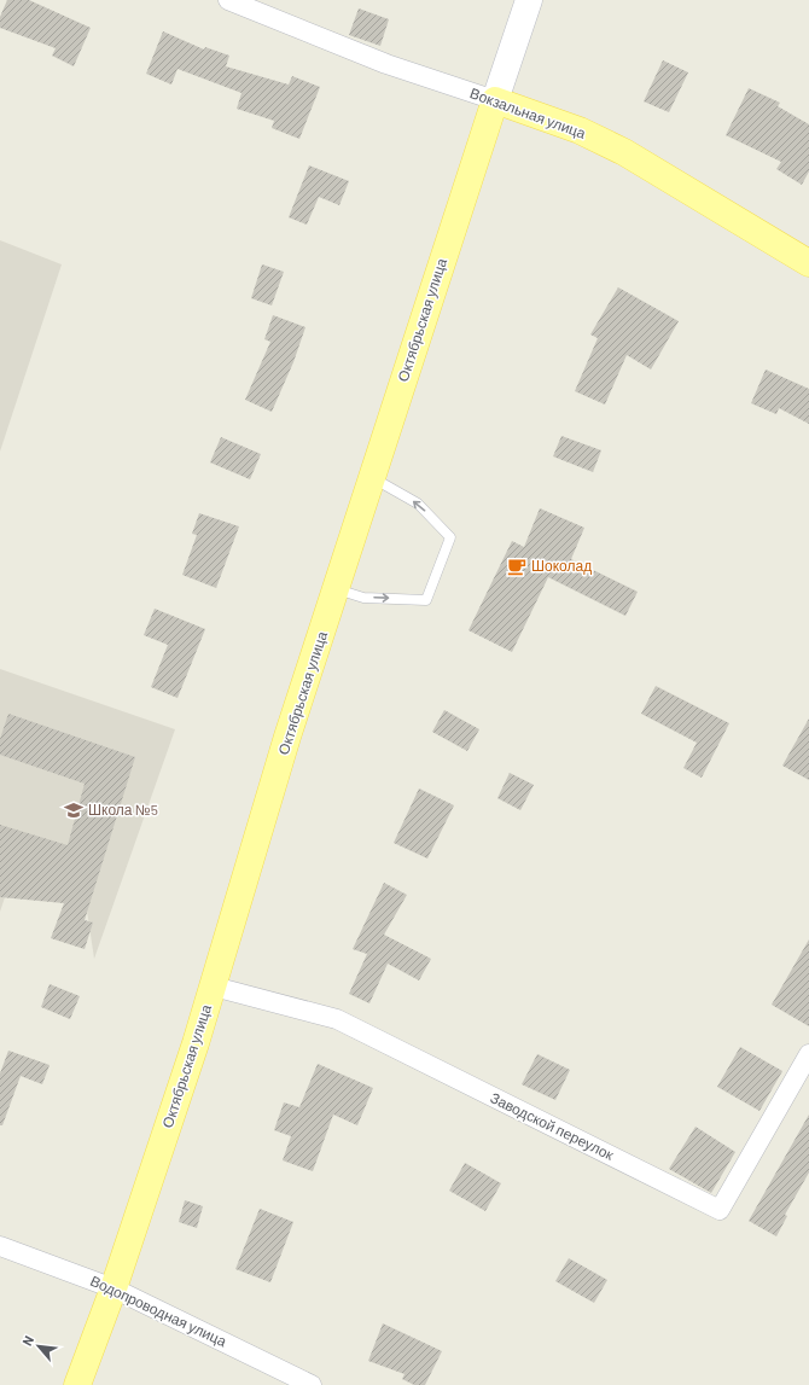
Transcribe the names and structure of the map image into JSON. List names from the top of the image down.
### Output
{
  "streets": {
    "main road": ["Вокзальная улица", "Октябрьская улица"],
    "street": ["Заводской переулок", "Водопроводная улица"]
  },
  "crossings": [
    ["Вокзальная улица", "Октябрьская улица"],
    ["Октябрьская улица", "Заводской переулок"],
    ["Октябрьская улица", "Водопроводная улица"]
  ],
  "places": {
    "cafe": ["Шоколад"],
    "school or university": ["Школа №5"]
  },
  "north": "top left"
}
